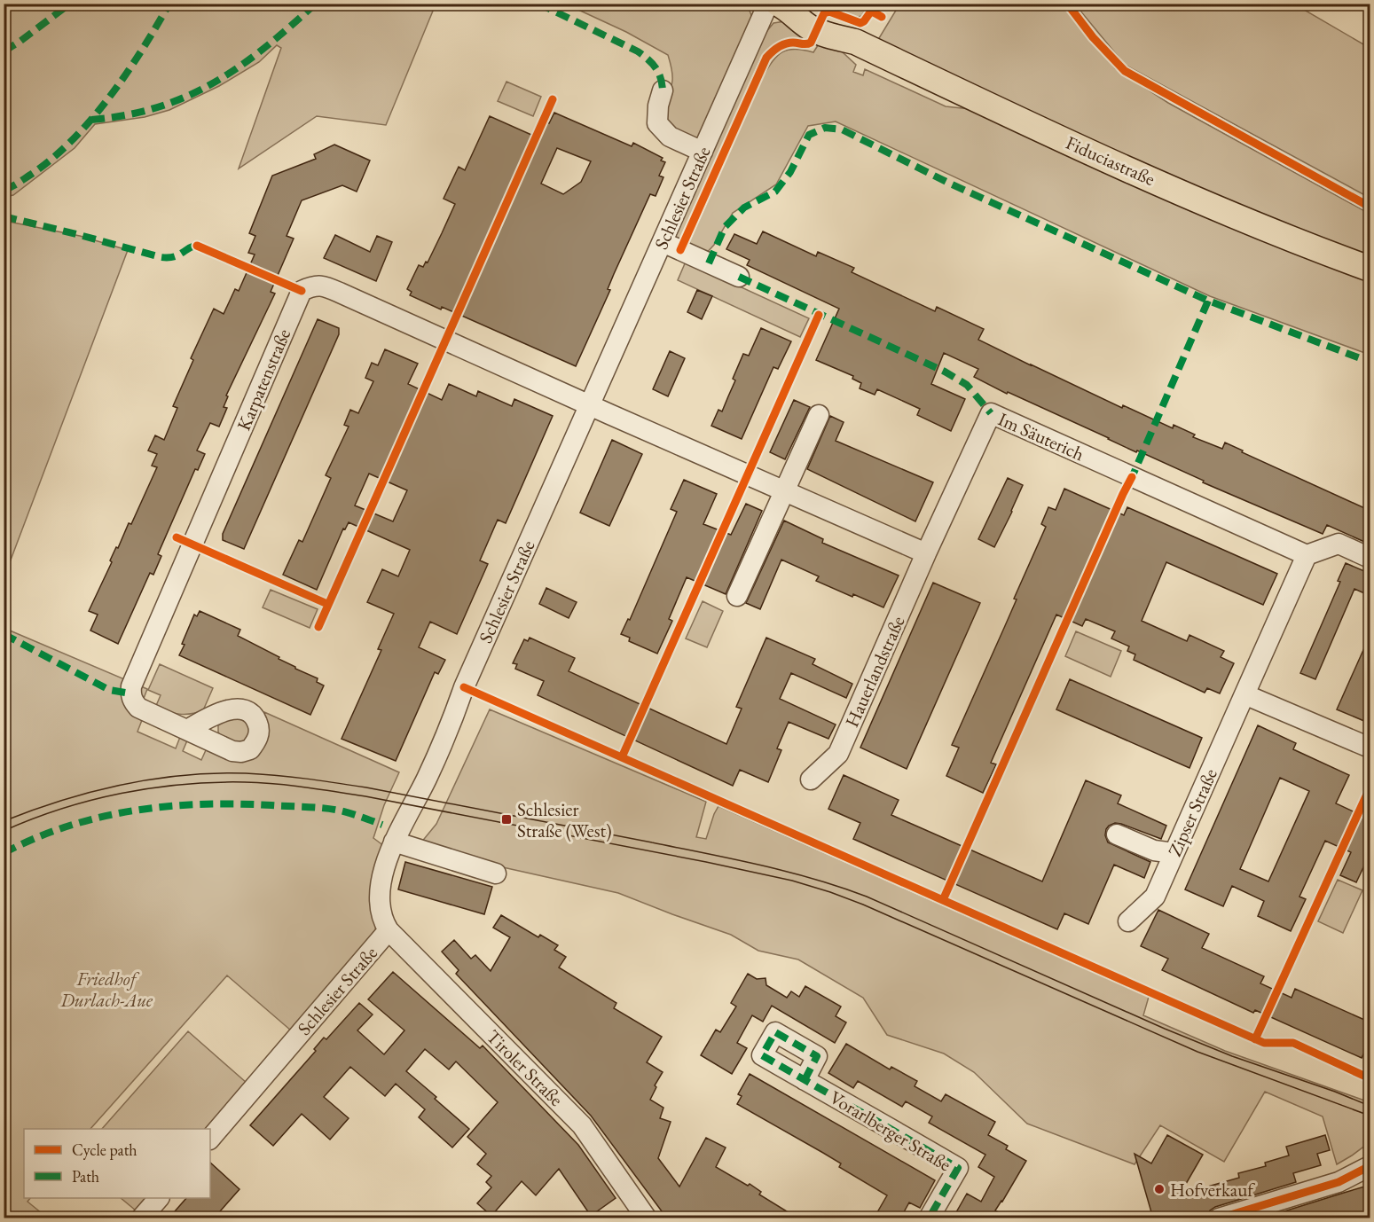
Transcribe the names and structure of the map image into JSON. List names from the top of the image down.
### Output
{
  "streets": {
    "main road": ["Fiduciastraße"],
    "street": [
      "Schlesier Straße",
      "Karpatenstraße",
      "Im Säuterich",
      "Hauerlandstraße",
      "Zipser Straße",
      "Tiroler Straße",
      "Vorarlberger Straße"
    ]
  },
  "crossings": [
    ["Fiduciastraße", "Schlesier Straße"],
    ["Schlesier Straße", "Karpatenstraße"],
    ["Schlesier Straße", "Tiroler Straße"],
    ["Im Säuterich", "Hauerlandstraße"]
  ],
  "parks": ["Friedhof Durlach-Aue"],
  "places": {
    "transit": ["Schlesier Straße (West)"],
    "other": ["Hofverkauf"]
  },
  "legend": ["Cycle path", "Path"]
}
